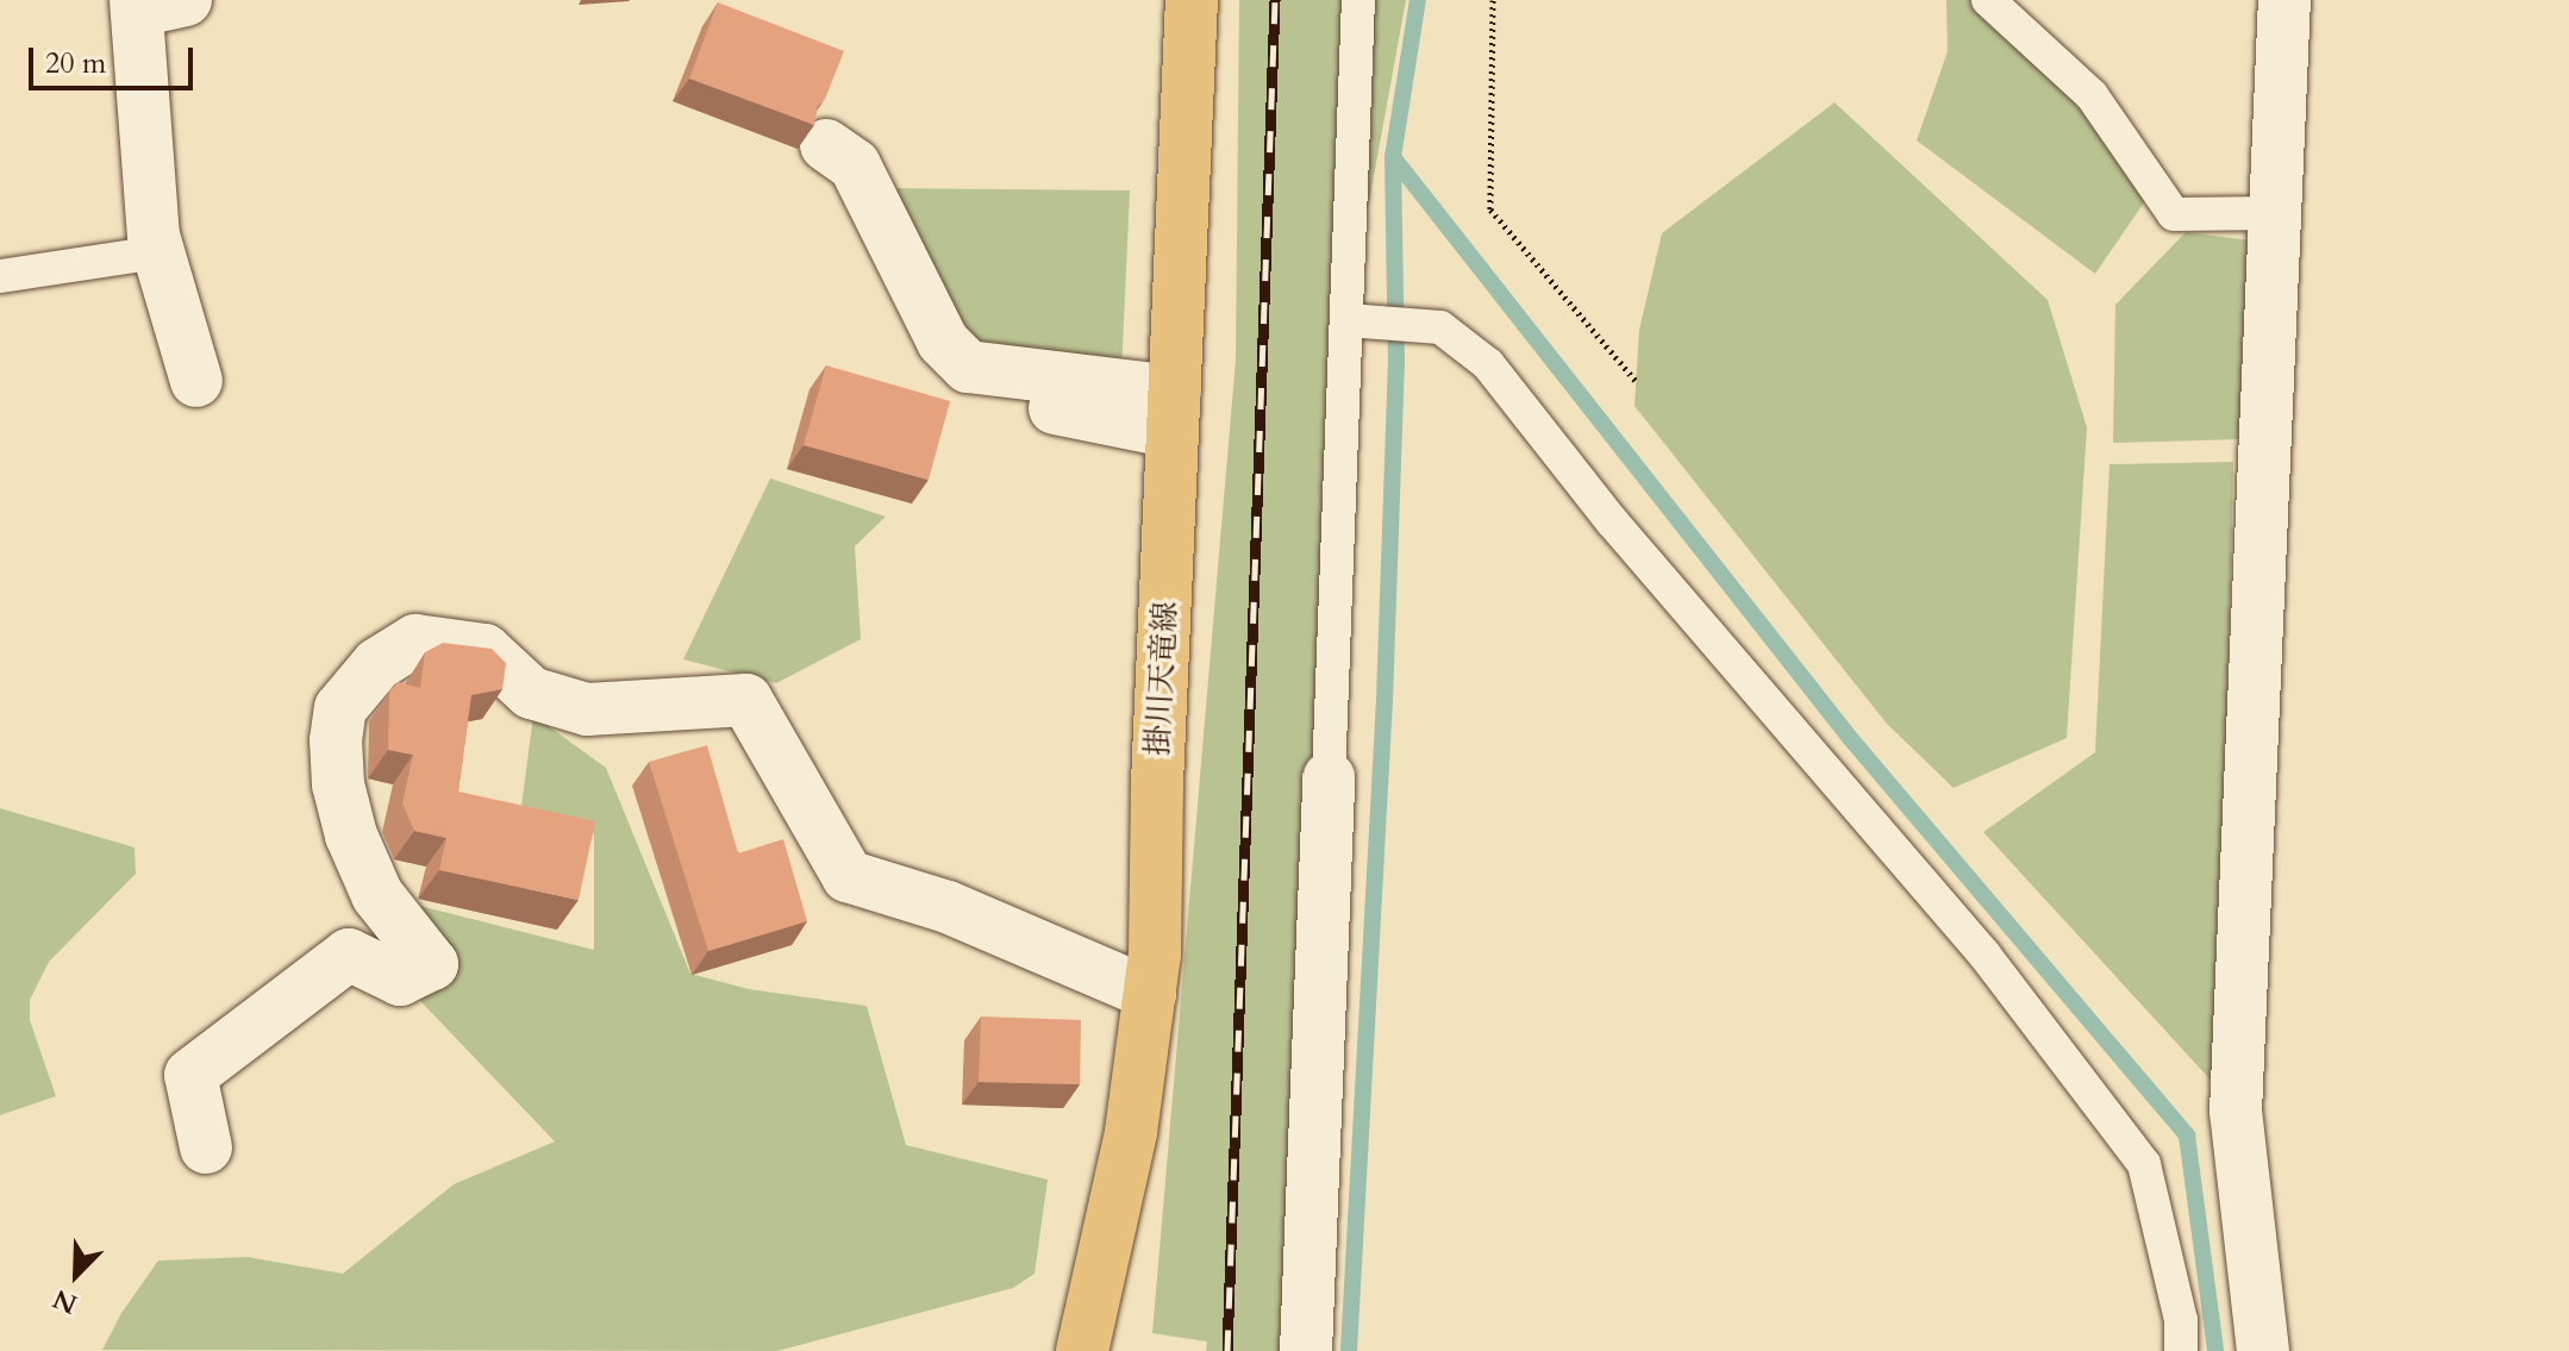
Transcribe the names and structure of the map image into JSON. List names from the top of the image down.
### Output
{
  "streets": {
    "main road": ["掛川天竜線"]
  },
  "scale_bar": "20 m",
  "north": "bottom left"
}
